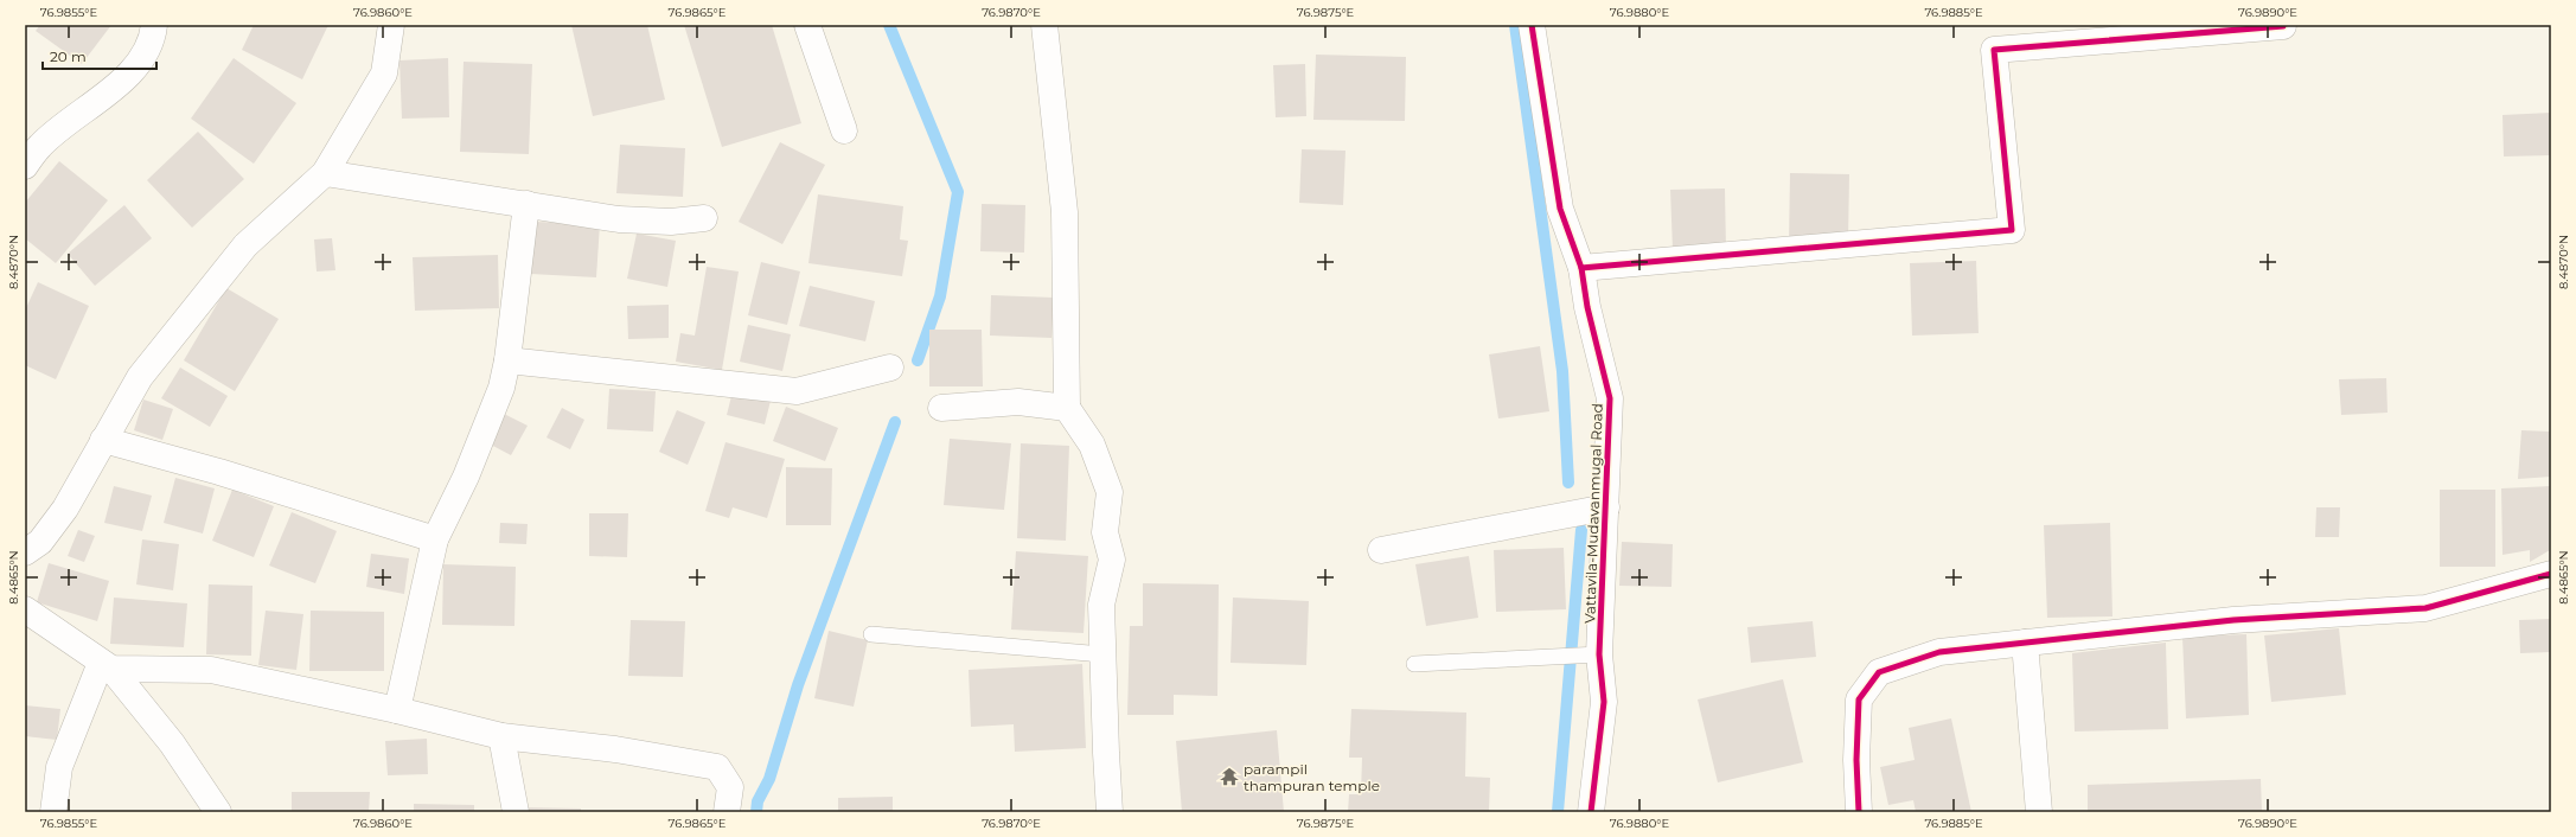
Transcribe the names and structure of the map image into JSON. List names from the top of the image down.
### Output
{
  "streets": {
    "street": ["Vattavila-Mudavanmugal Road"]
  },
  "places": {
    "temple": ["parampil thampuran temple"]
  },
  "scale_bar": "20 m",
  "coordinates": [
    "76.9855°E",
    "76.9860°E",
    "76.9865°E",
    "76.9870°E",
    "76.9875°E",
    "76.9880°E",
    "76.9885°E",
    "76.9890°E",
    "8.4870°N",
    "8.4865°N"
  ]
}
